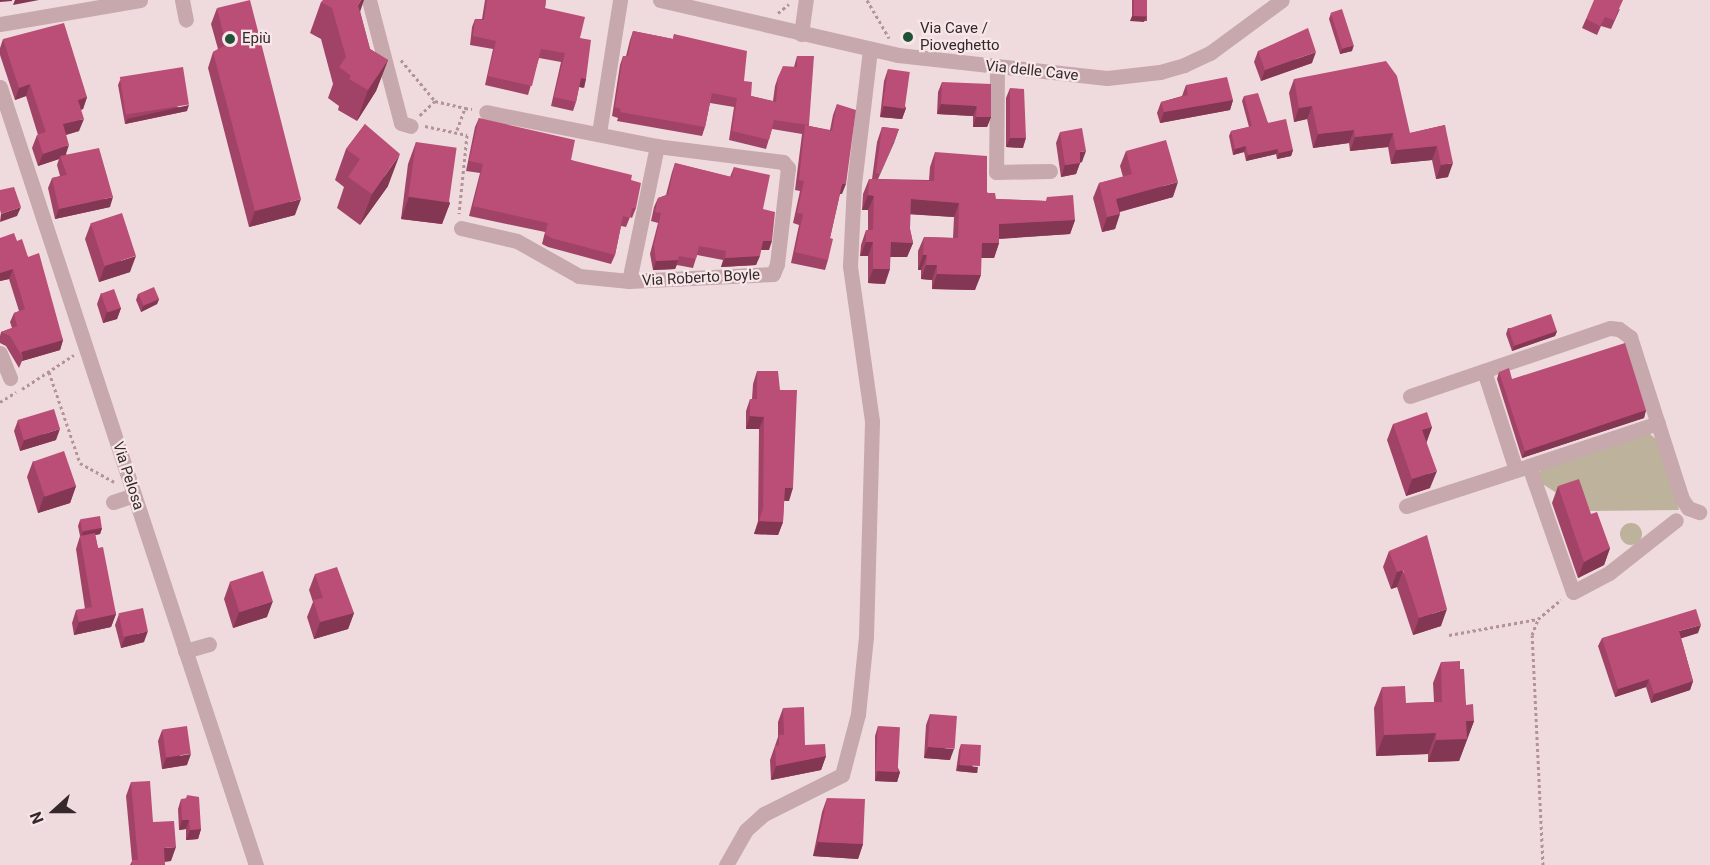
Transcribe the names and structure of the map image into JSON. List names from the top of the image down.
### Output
{
  "streets": {
    "street": ["Via delle Cave", "Via Roberto Boyle", "Via Pelosa"]
  },
  "places": ["Via Cave / Pioveghetto", "Epiù"],
  "north": "left"
}
